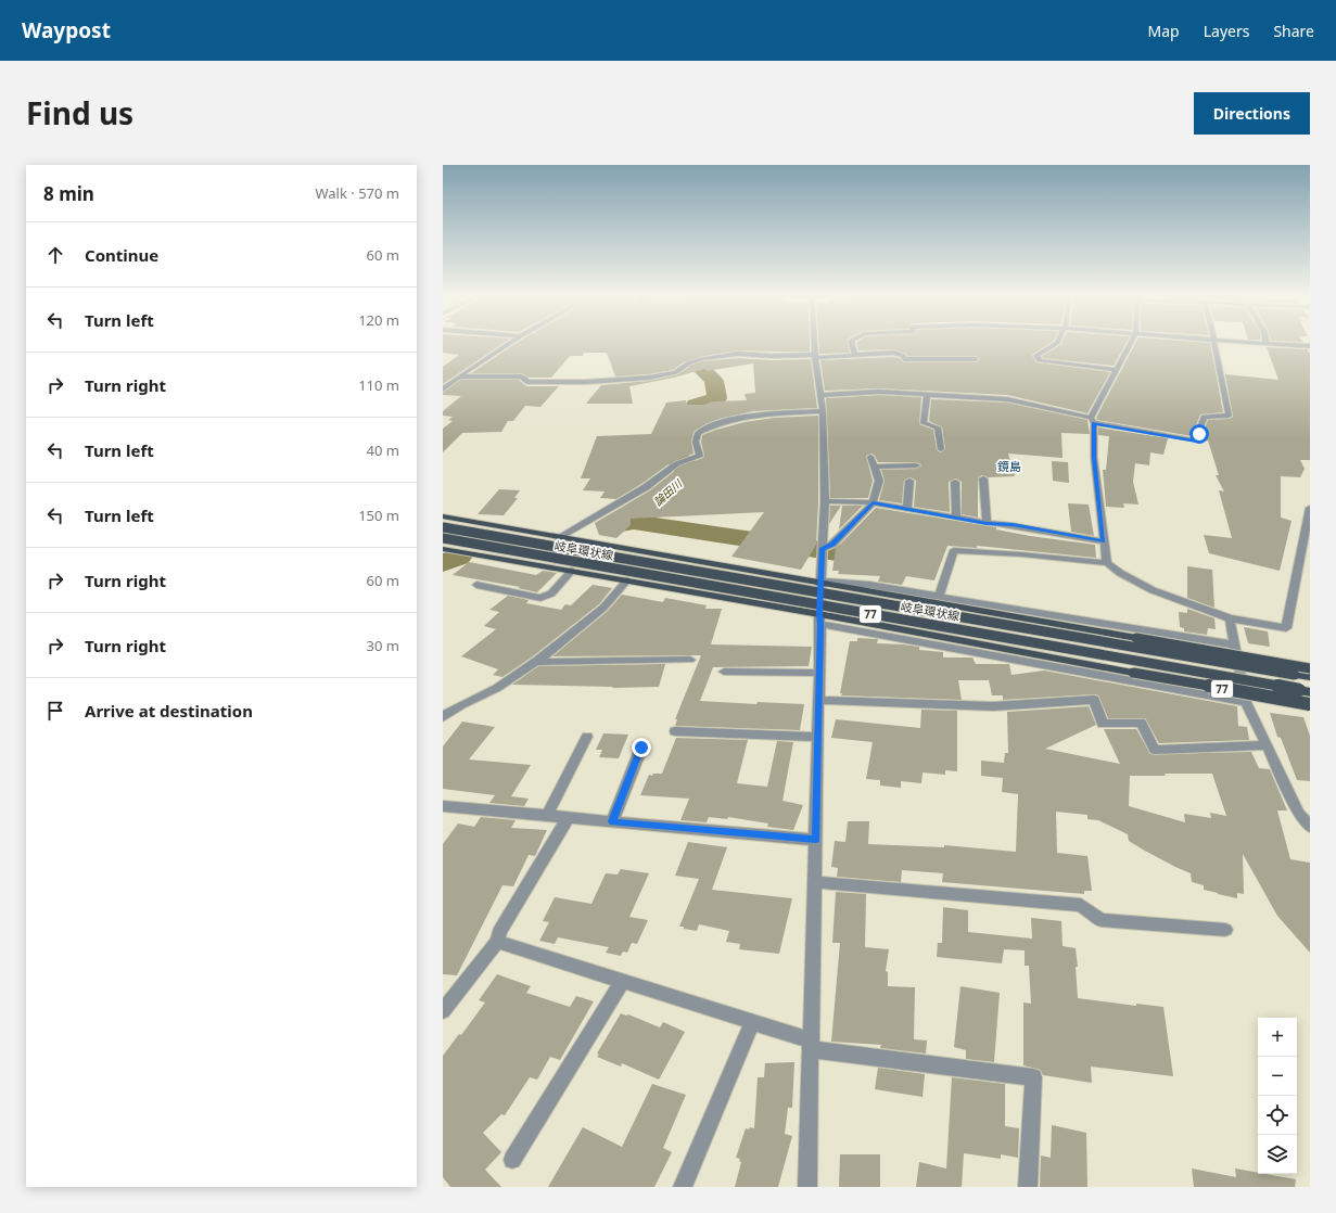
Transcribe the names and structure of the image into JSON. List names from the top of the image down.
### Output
{
  "streets": {
    "main road": ["岐阜環状線", "77"]
  },
  "districts": ["鏡島"],
  "water": ["論田川"],
  "page": {
    "header": "Waypost",
    "nav": ["Map", "Layers", "Share"],
    "title": "Find us",
    "buttons": "Directions",
    "heading": ["8 min", "Walk · 570 m"],
    "list": [
      ["Continue", "60 m"],
      ["Turn left", "120 m"],
      ["Turn right", "110 m"],
      ["Turn left", "40 m"],
      ["Turn left", "150 m"],
      ["Turn right", "60 m"],
      ["Turn right", "30 m"],
      "Arrive at destination"
    ],
    "map_buttons": ["+", "−"]
  }
}
